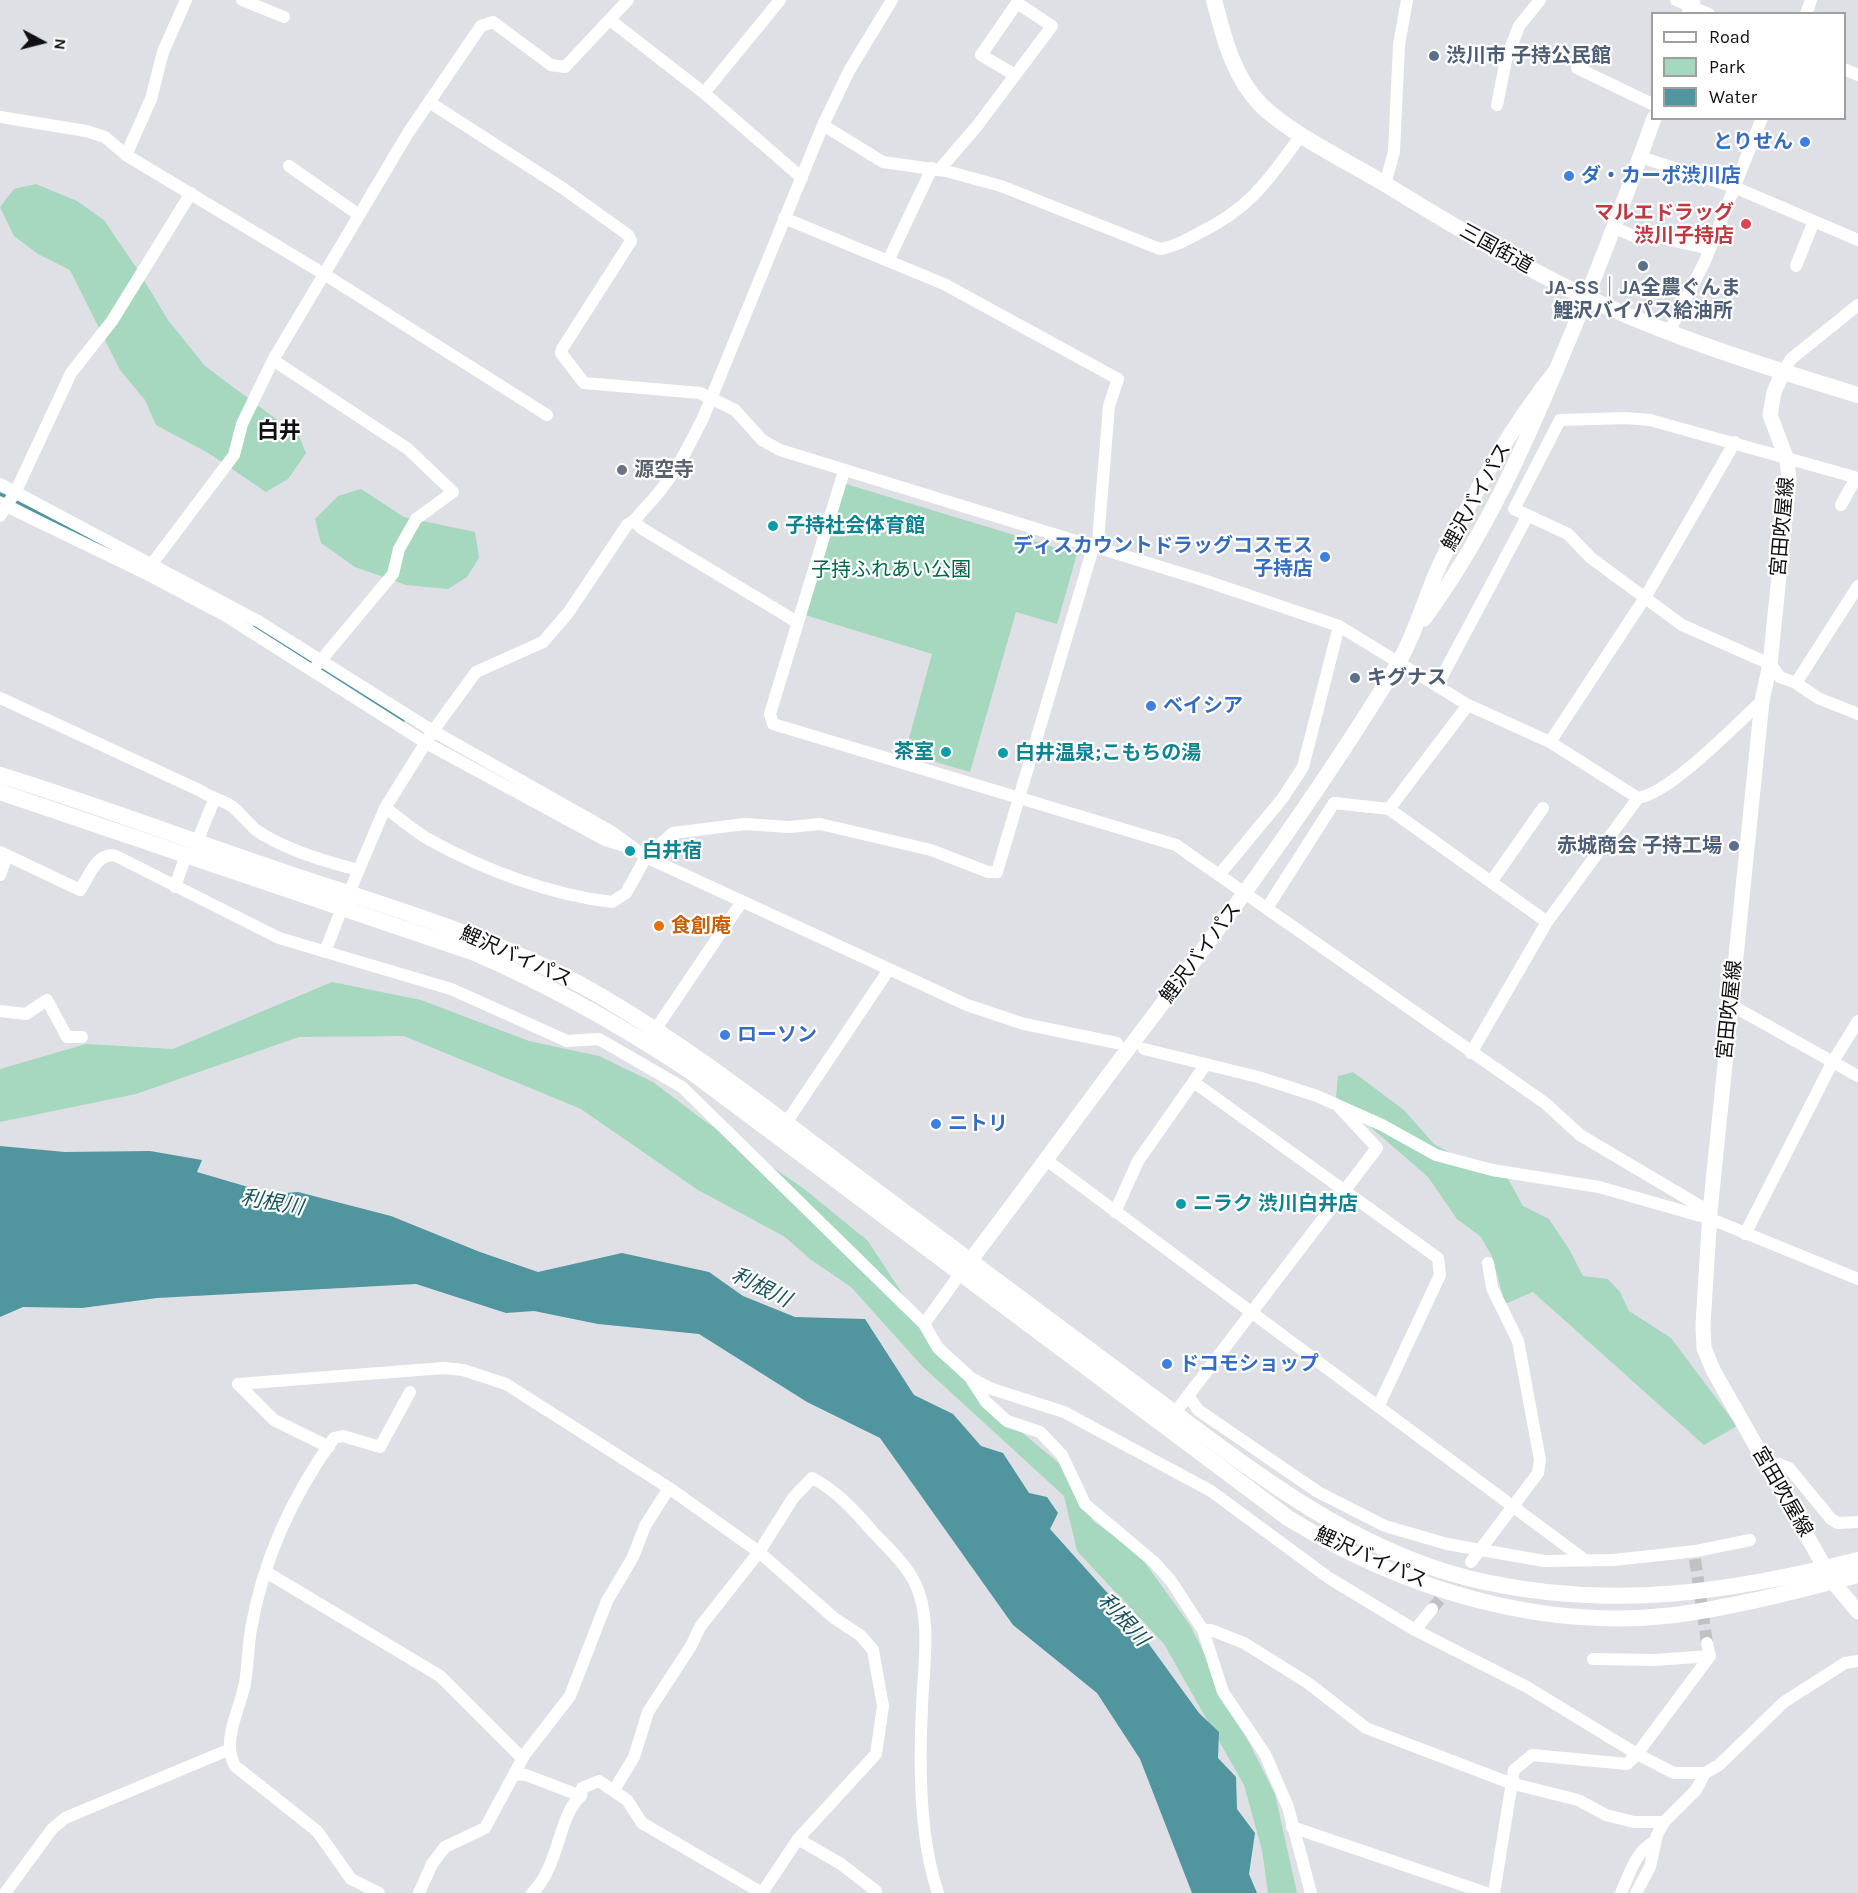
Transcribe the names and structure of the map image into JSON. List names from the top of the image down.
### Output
{
  "streets": {
    "highway": ["三国街道", "鯉沢バイパス"],
    "main road": ["宮田吹屋線"]
  },
  "crossings": [
    ["三国街道", "鯉沢バイパス"],
    ["三国街道", "宮田吹屋線"],
    ["鯉沢バイパス", "宮田吹屋線"]
  ],
  "districts": ["白井"],
  "water": ["利根川"],
  "parks": ["子持ふれあい公園"],
  "places": [
    "渋川市 子持公民館",
    "とりせん",
    "ダ・カーポ渋川店",
    "マルエドラッグ 渋川子持店",
    "JA-SS｜JA全農ぐんま 鯉沢バイパス給油所",
    "源空寺",
    "子持社会体育館",
    "ディスカウントドラッグコスモス 子持店",
    "キグナス",
    "ベイシア",
    "茶室",
    "白井温泉;こもちの湯",
    "赤城商会 子持工場",
    "白井宿",
    "食創庵",
    "ローソン",
    "ニトリ",
    "ニラク 渋川白井店",
    "ドコモショップ"
  ],
  "legend": ["Road", "Park", "Water"],
  "north": "right"
}
